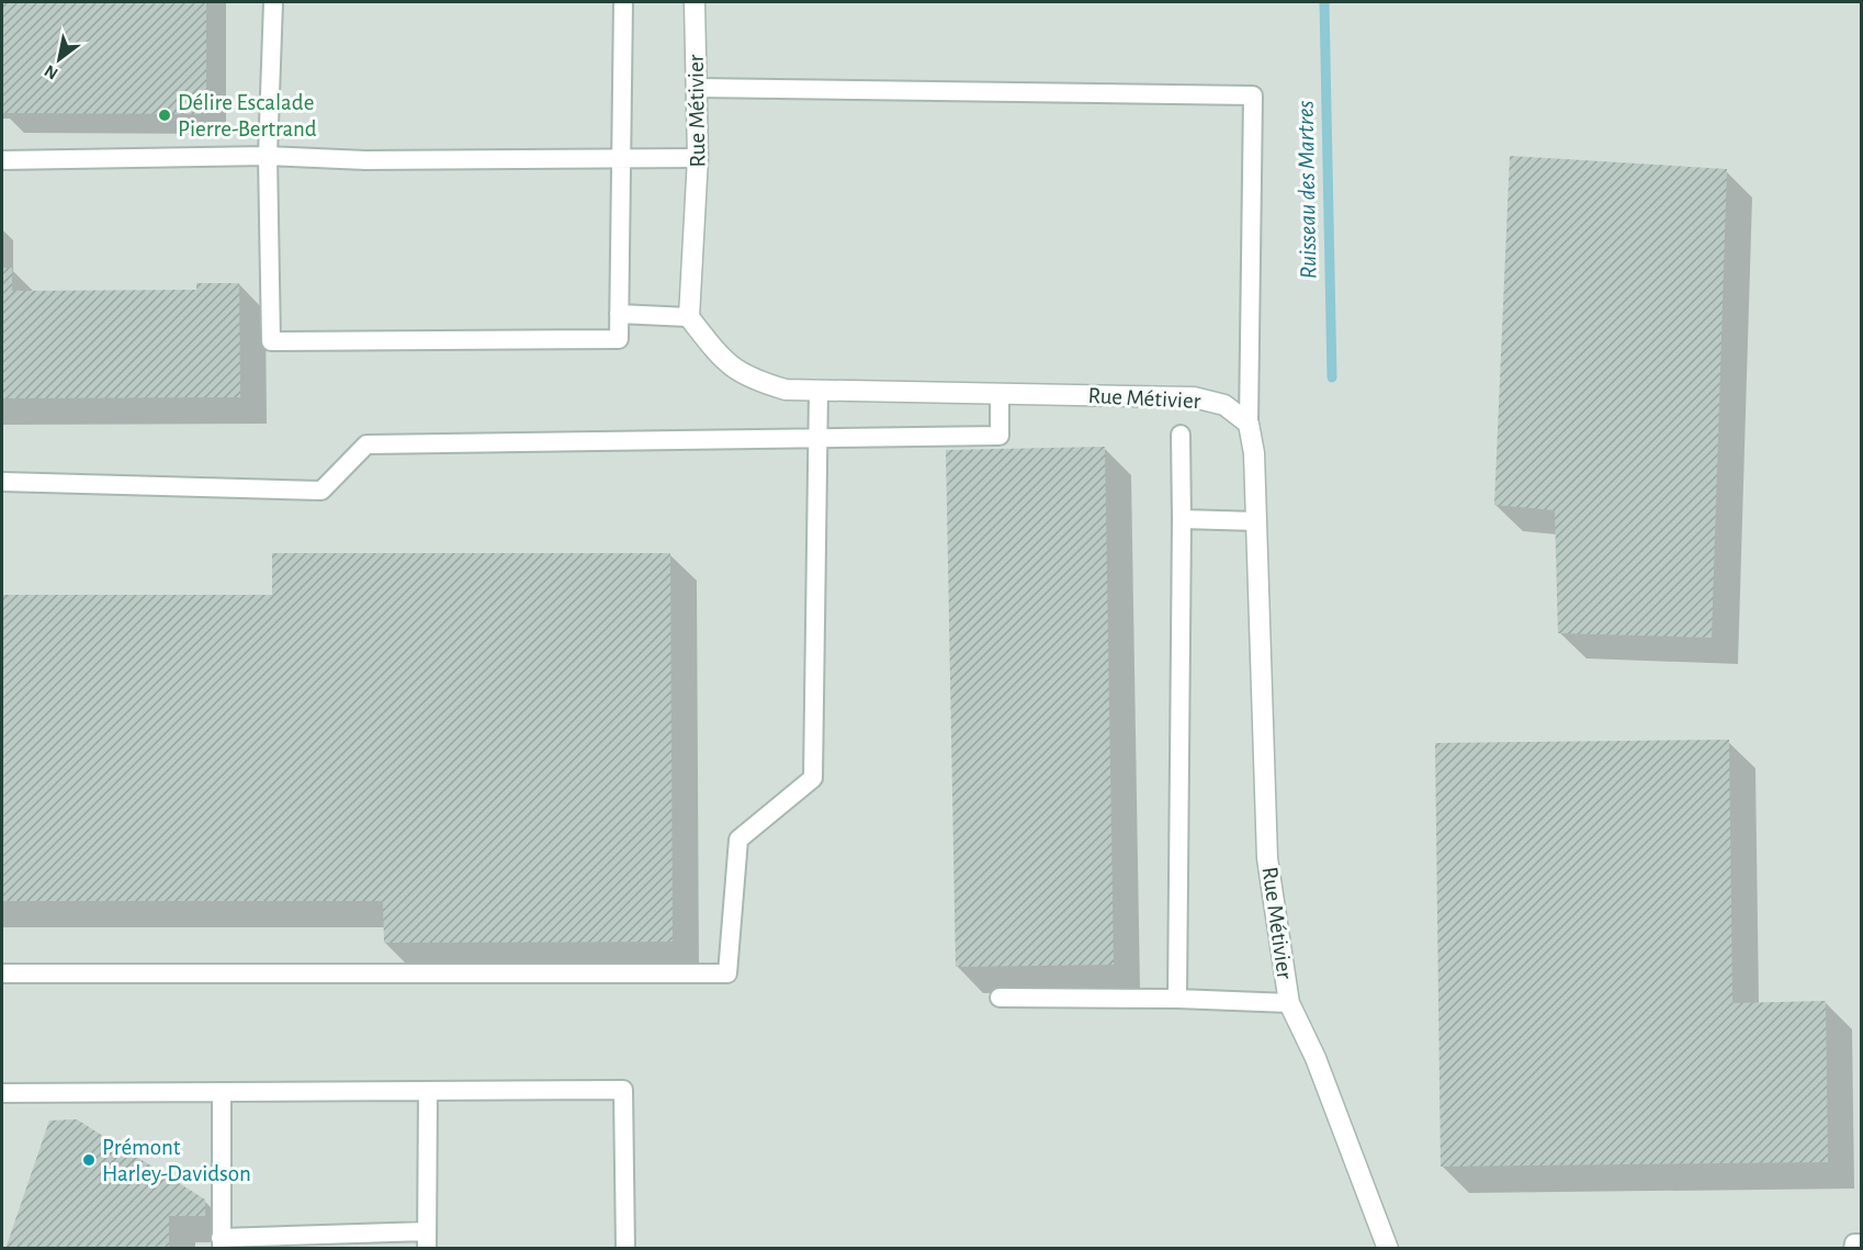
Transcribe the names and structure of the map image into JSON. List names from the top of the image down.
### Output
{
  "streets": {
    "street": ["Rue Métivier"]
  },
  "water": ["Ruisseau des Martres"],
  "places": ["Délire Escalade Pierre-Bertrand", "Prémont Harley-Davidson"],
  "north": "bottom left"
}
